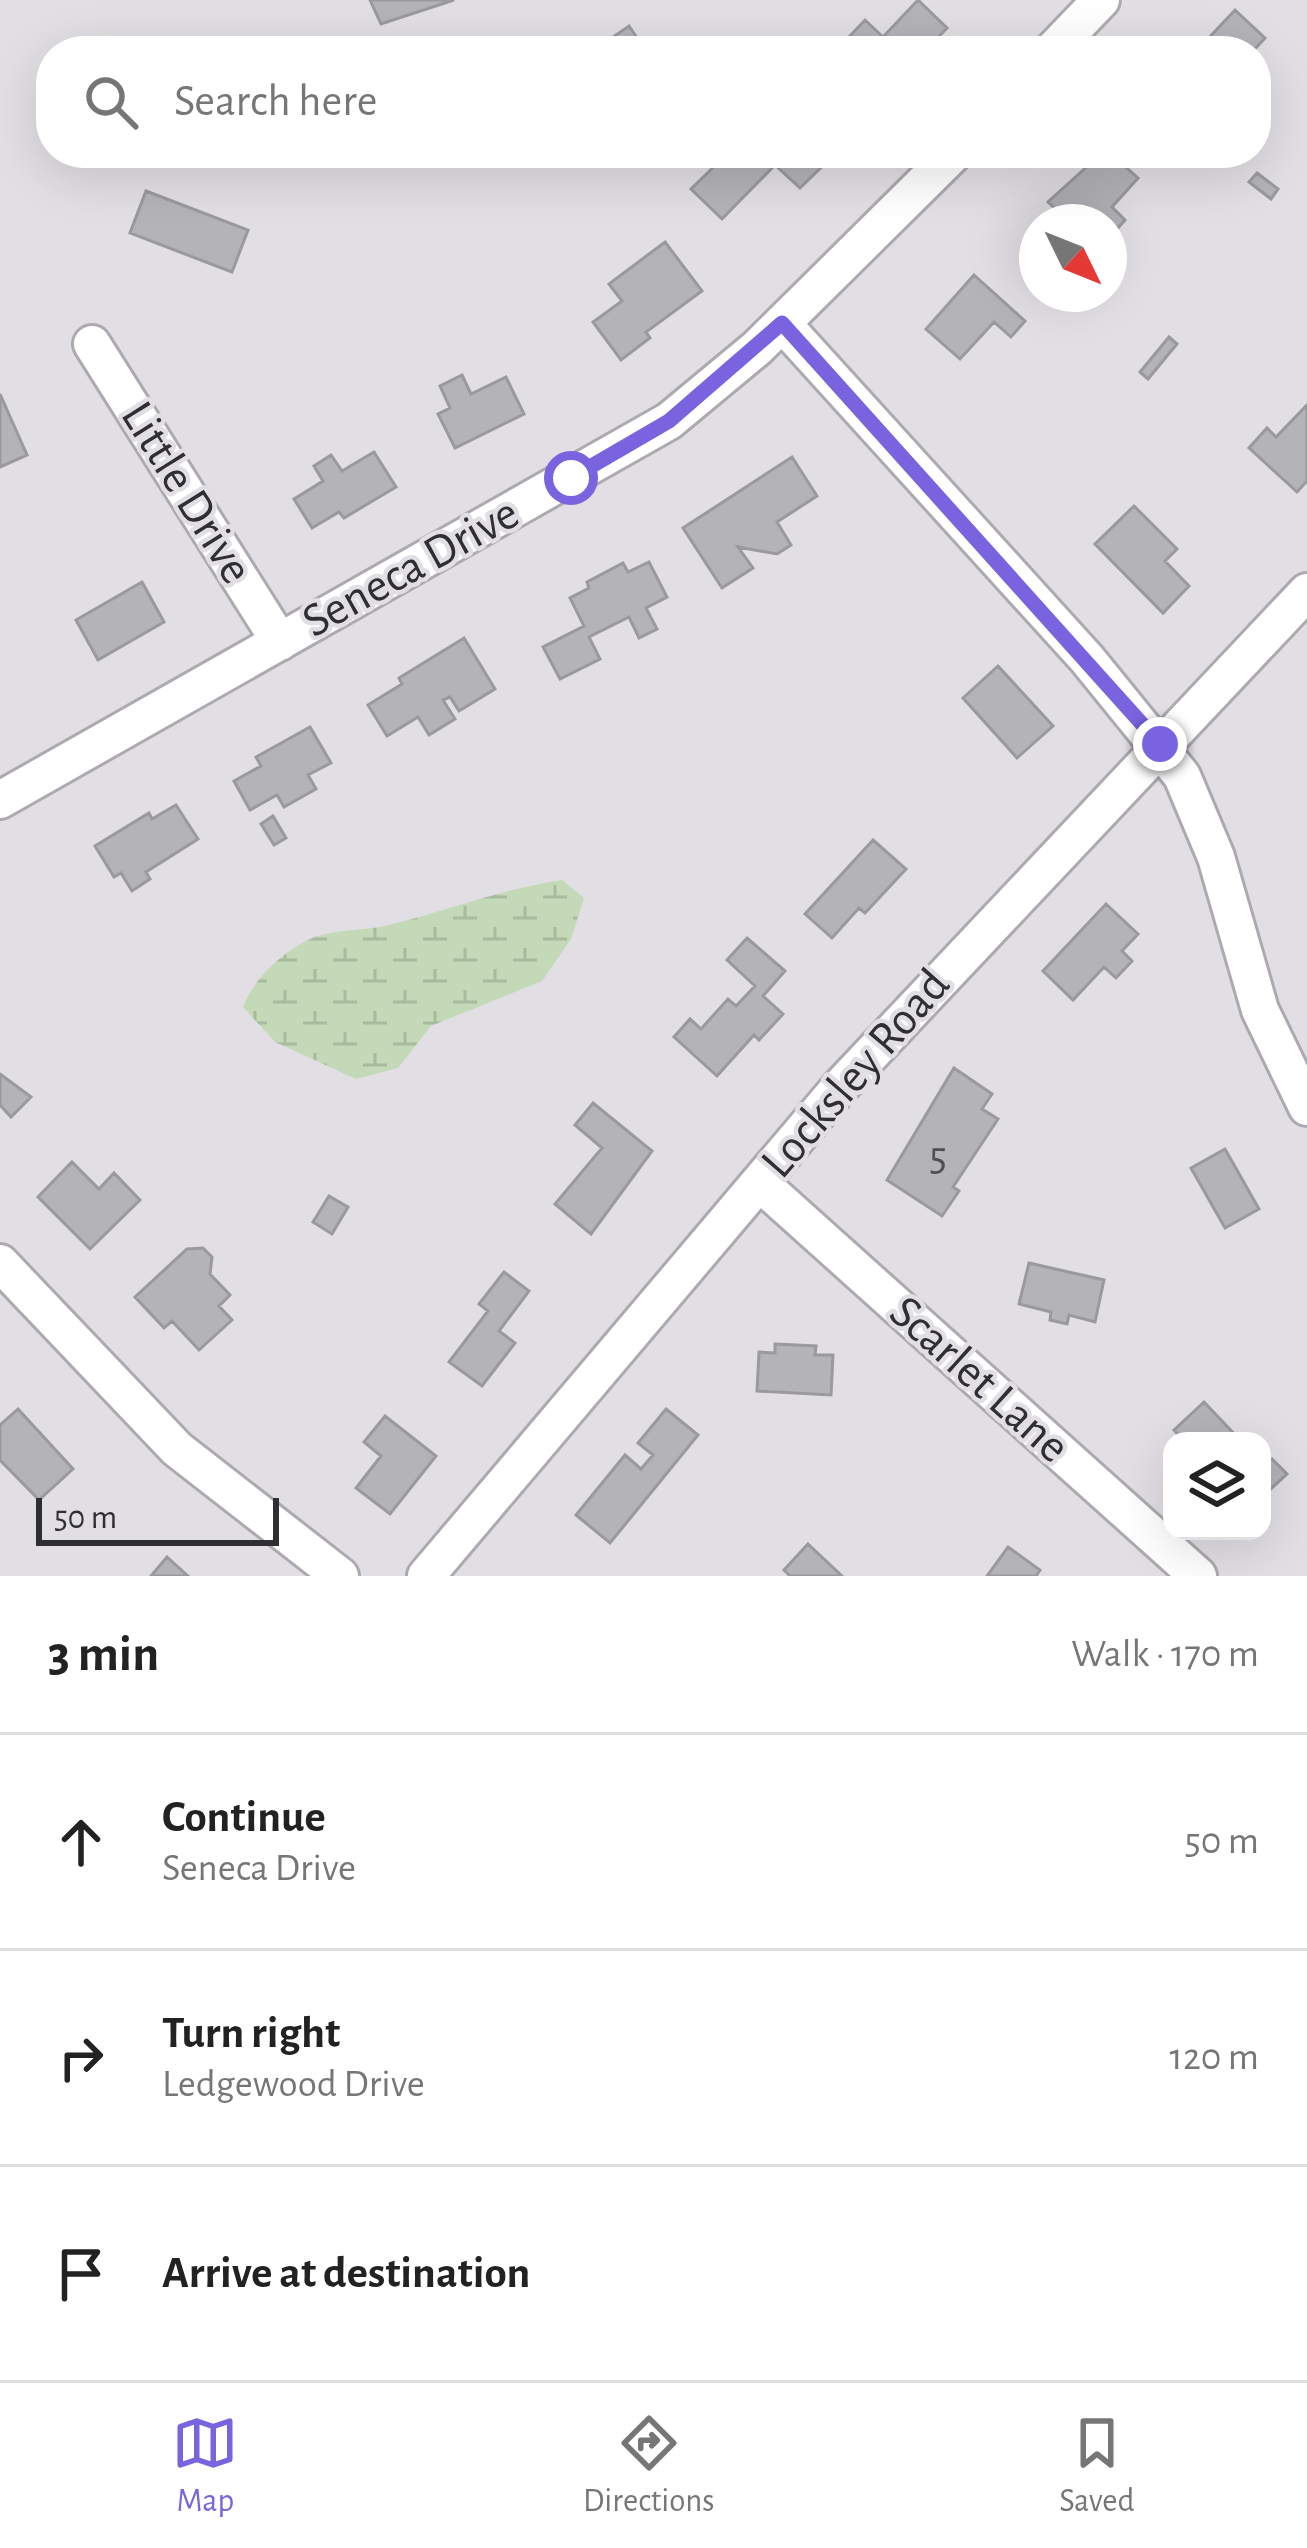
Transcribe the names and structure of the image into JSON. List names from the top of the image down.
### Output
{
  "streets": {
    "street": [
      "Little Drive",
      "Seneca Drive",
      "Locksley Road",
      "Scarlet Lane"
    ]
  },
  "crossings": [
    ["Little Drive", "Seneca Drive"],
    ["Locksley Road", "Scarlet Lane"]
  ],
  "house_numbers": ["5"],
  "scale_bar": "50 m",
  "north": "bottom right",
  "page": {
    "search": "Search here",
    "scale": "50 m",
    "heading": ["3 min", "Walk · 170 m"],
    "list": [
      ["Continue", "Seneca Drive", "50 m"],
      ["Turn right", "Ledgewood Drive", "120 m"],
      "Arrive at destination"
    ],
    "nav": ["Map", "Directions", "Saved"]
  }
}
